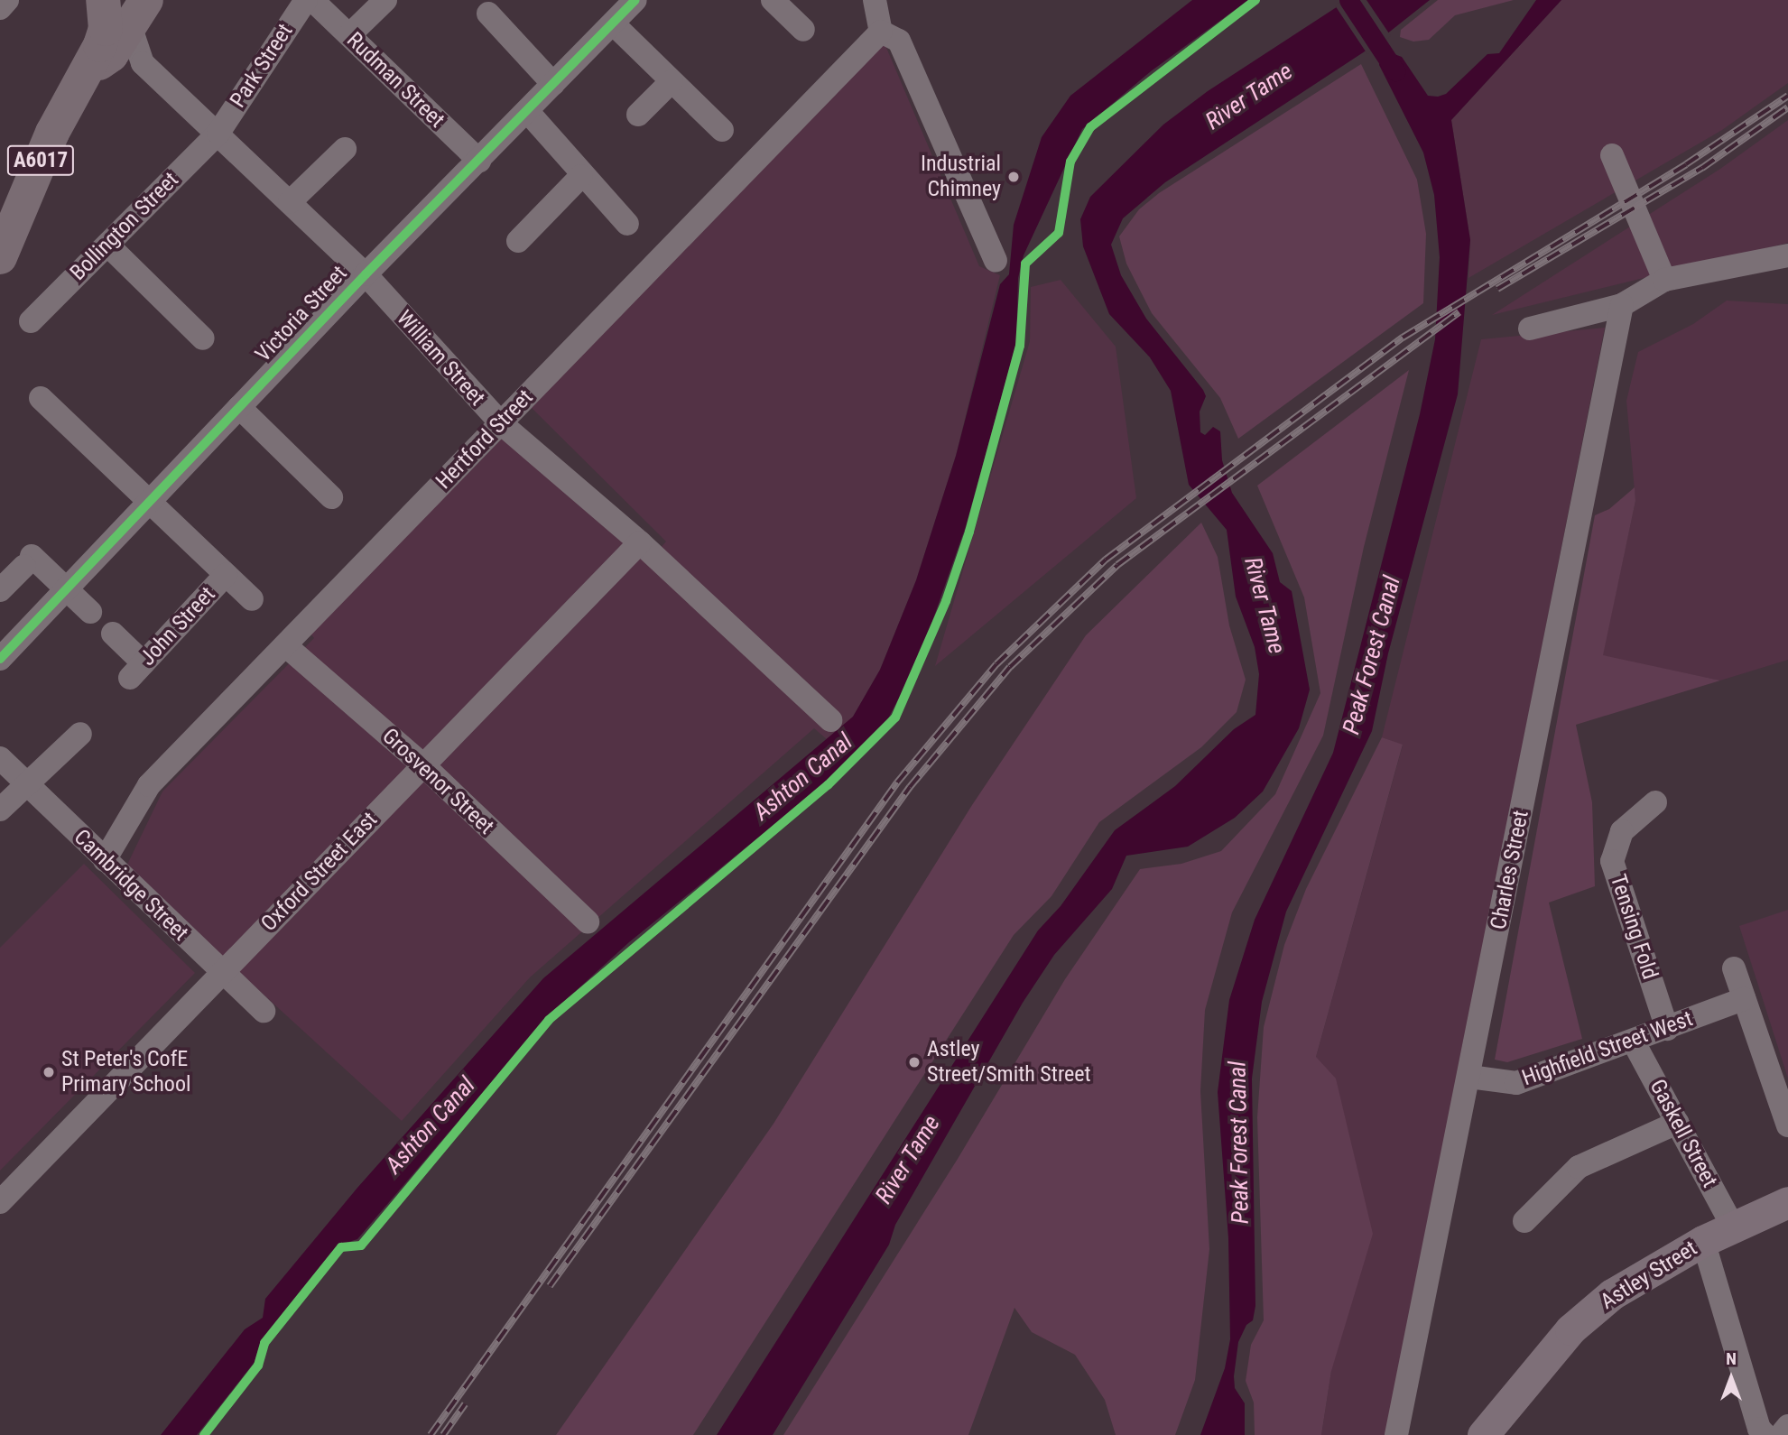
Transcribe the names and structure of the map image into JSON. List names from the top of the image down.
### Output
{
  "streets": {
    "highway": ["A6017"],
    "main road": ["Astley Street"],
    "street": [
      "Park Street",
      "Rudman Street",
      "Bollington Street",
      "Victoria Street",
      "William Street",
      "Hertford Street",
      "John Street",
      "Grosvenor Street",
      "Charles Street",
      "Oxford Street East",
      "Cambridge Street",
      "Tensing Fold",
      "Highfield Street West",
      "Gaskell Street"
    ]
  },
  "crossings": [
    ["Park Street", "Bollington Street"],
    ["Park Street", "William Street"],
    ["Rudman Street", "Victoria Street"],
    ["A6017", "William Street"],
    ["Bollington Street", "William Street"],
    ["Victoria Street", "William Street"],
    ["William Street", "Hertford Street"],
    ["William Street", "Oxford Street East"],
    ["Hertford Street", "Grosvenor Street"],
    ["Hertford Street", "Cambridge Street"],
    ["Grosvenor Street", "Oxford Street East"],
    ["Charles Street", "Highfield Street West"],
    ["Oxford Street East", "Cambridge Street"],
    ["Tensing Fold", "Highfield Street West"],
    ["Highfield Street West", "Gaskell Street"],
    ["Gaskell Street", "Astley Street"]
  ],
  "water": ["River Tame", "Peak Forest Canal", "Ashton Canal"],
  "places": ["Industrial Chimney", "Astley Street/Smith Street", "St Peter's CofE Primary School"],
  "north": "top"
}
